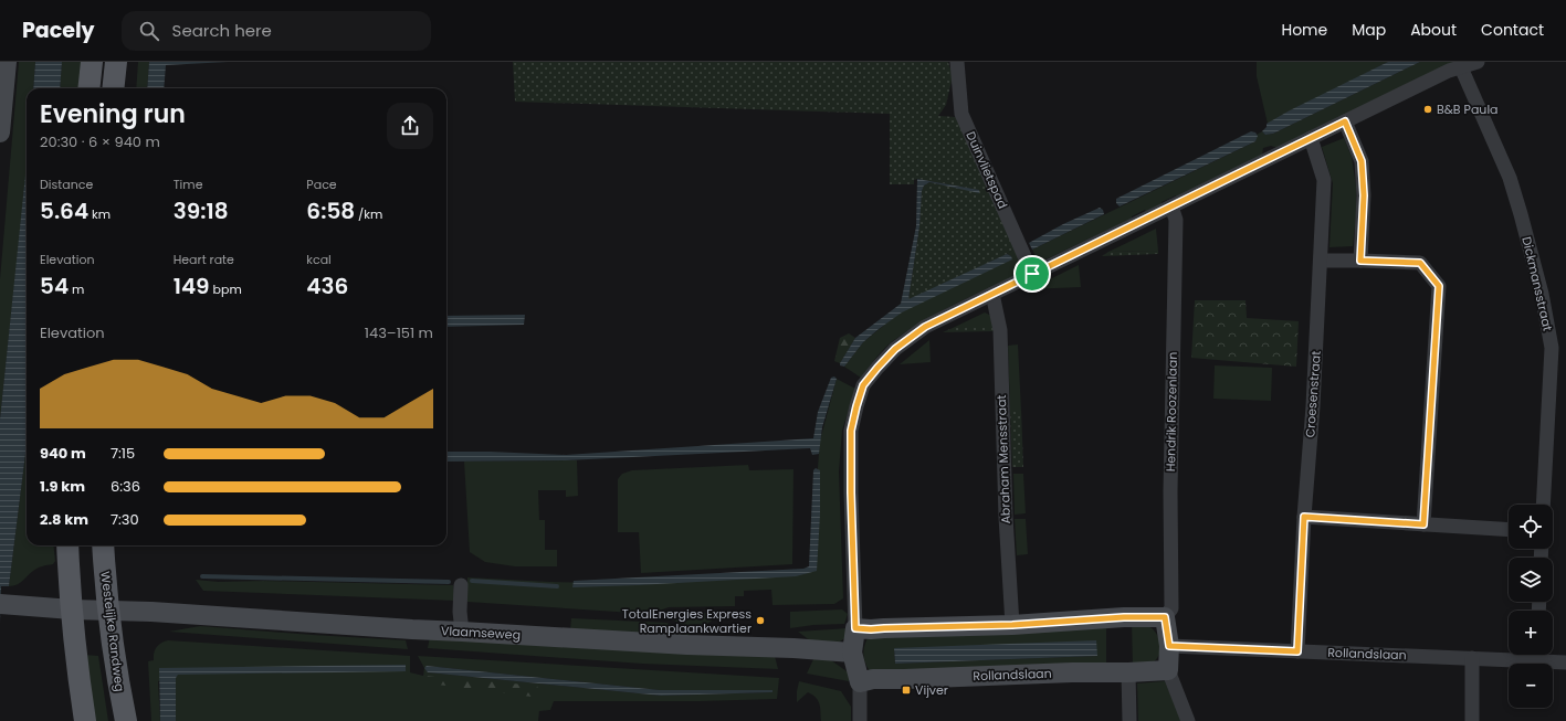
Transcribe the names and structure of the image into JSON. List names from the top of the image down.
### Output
{
  "streets": {
    "main road": ["Westelijke Randweg"],
    "street": [
      "Duinvlietspad",
      "Dickmansstraat",
      "Croesenstraat",
      "Hendrik Roozenlaan",
      "Abraham Mensstraat",
      "Vlaamseweg",
      "Rollandslaan"
    ]
  },
  "crossings": [
    ["Croesenstraat", "Rollandslaan"],
    ["Westelijke Randweg", "Vlaamseweg"]
  ],
  "places": {
    "other": ["B&B Paula", "TotalEnergies Express Ramplaankwartier"],
    "transit": ["Vijver"]
  },
  "page": {
    "header": "Pacely",
    "search": "Search here",
    "nav": [
      "Home",
      "Map",
      "About",
      "Contact"
    ],
    "heading": ["Evening run", "20:30 · 6 × 940 m"],
    "stats": [
      ["Distance", "5.64 km"],
      ["Time", "39:18"],
      ["Pace", "6:58 /km"],
      ["Elevation", "54 m"],
      ["Heart rate", "149 bpm"],
      ["kcal", "436"]
    ],
    "chart": ["Elevation", "143–151 m"],
    "list": [
      {
        "name": "940 m",
        "note": "7:15"
      },
      {
        "name": "1.9 km",
        "note": "6:36"
      },
      {
        "name": "2.8 km",
        "note": "7:30"
      }
    ],
    "map_buttons": ["+", "−"]
  }
}
